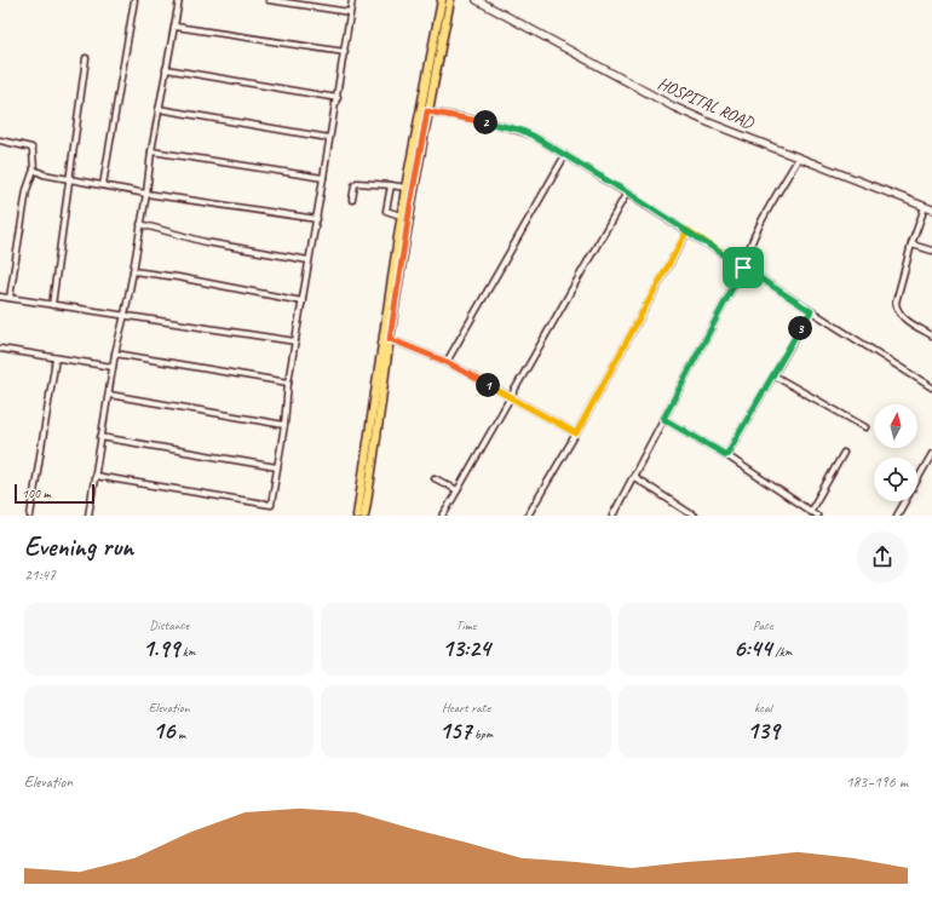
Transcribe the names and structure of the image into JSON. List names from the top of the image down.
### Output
{
  "streets": {
    "street": ["HOSPITAL ROAD"]
  },
  "scale_bar": "100 m",
  "north": "top",
  "page": {
    "pins": ["2", "3", "1"],
    "scale": "100 m",
    "heading": ["Evening run", "21:47"],
    "stats": [
      ["Distance", "1.99 km"],
      ["Time", "13:24"],
      ["Pace", "6:44 /km"],
      ["Elevation", "16 m"],
      ["Heart rate", "157 bpm"],
      ["kcal", "139"]
    ],
    "chart": ["Elevation", "183–196 m"]
  }
}
